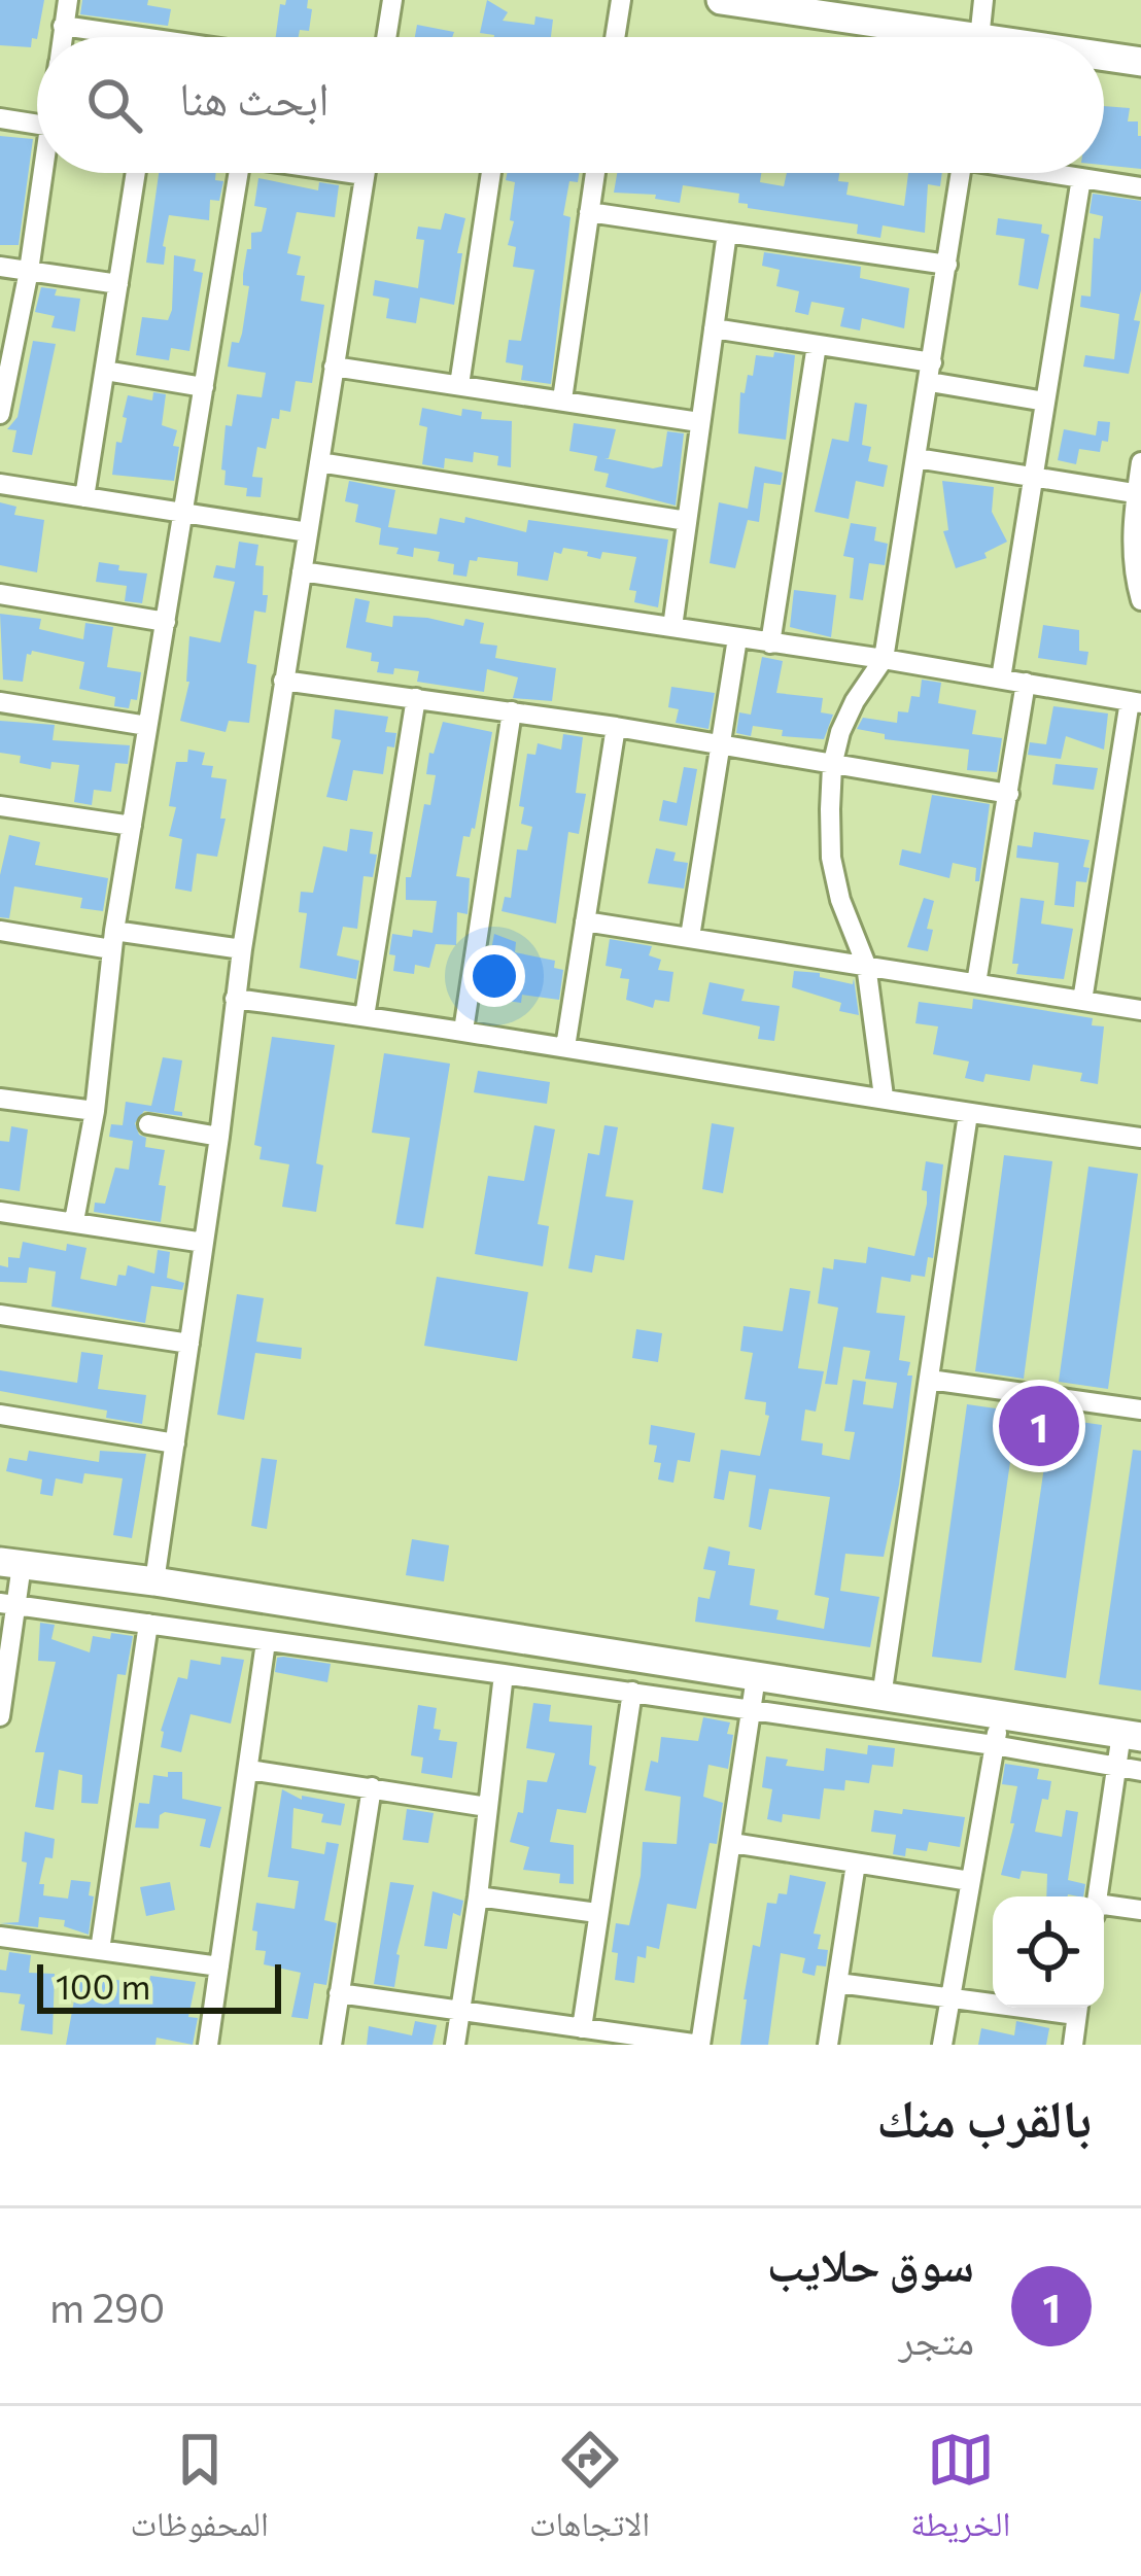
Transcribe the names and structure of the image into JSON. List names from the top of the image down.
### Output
{
  "scale_bar": "100 m",
  "page": {
    "search": "ابحث هنا",
    "pins": "1",
    "scale": "100 m",
    "heading": "بالقرب منك",
    "list": [
      {
        "mark": "1",
        "name": "سوق حلايب",
        "note": "متجر",
        "value": "290 m"
      }
    ],
    "nav": ["الخريطة", "الاتجاهات", "المحفوظات"]
  }
}
